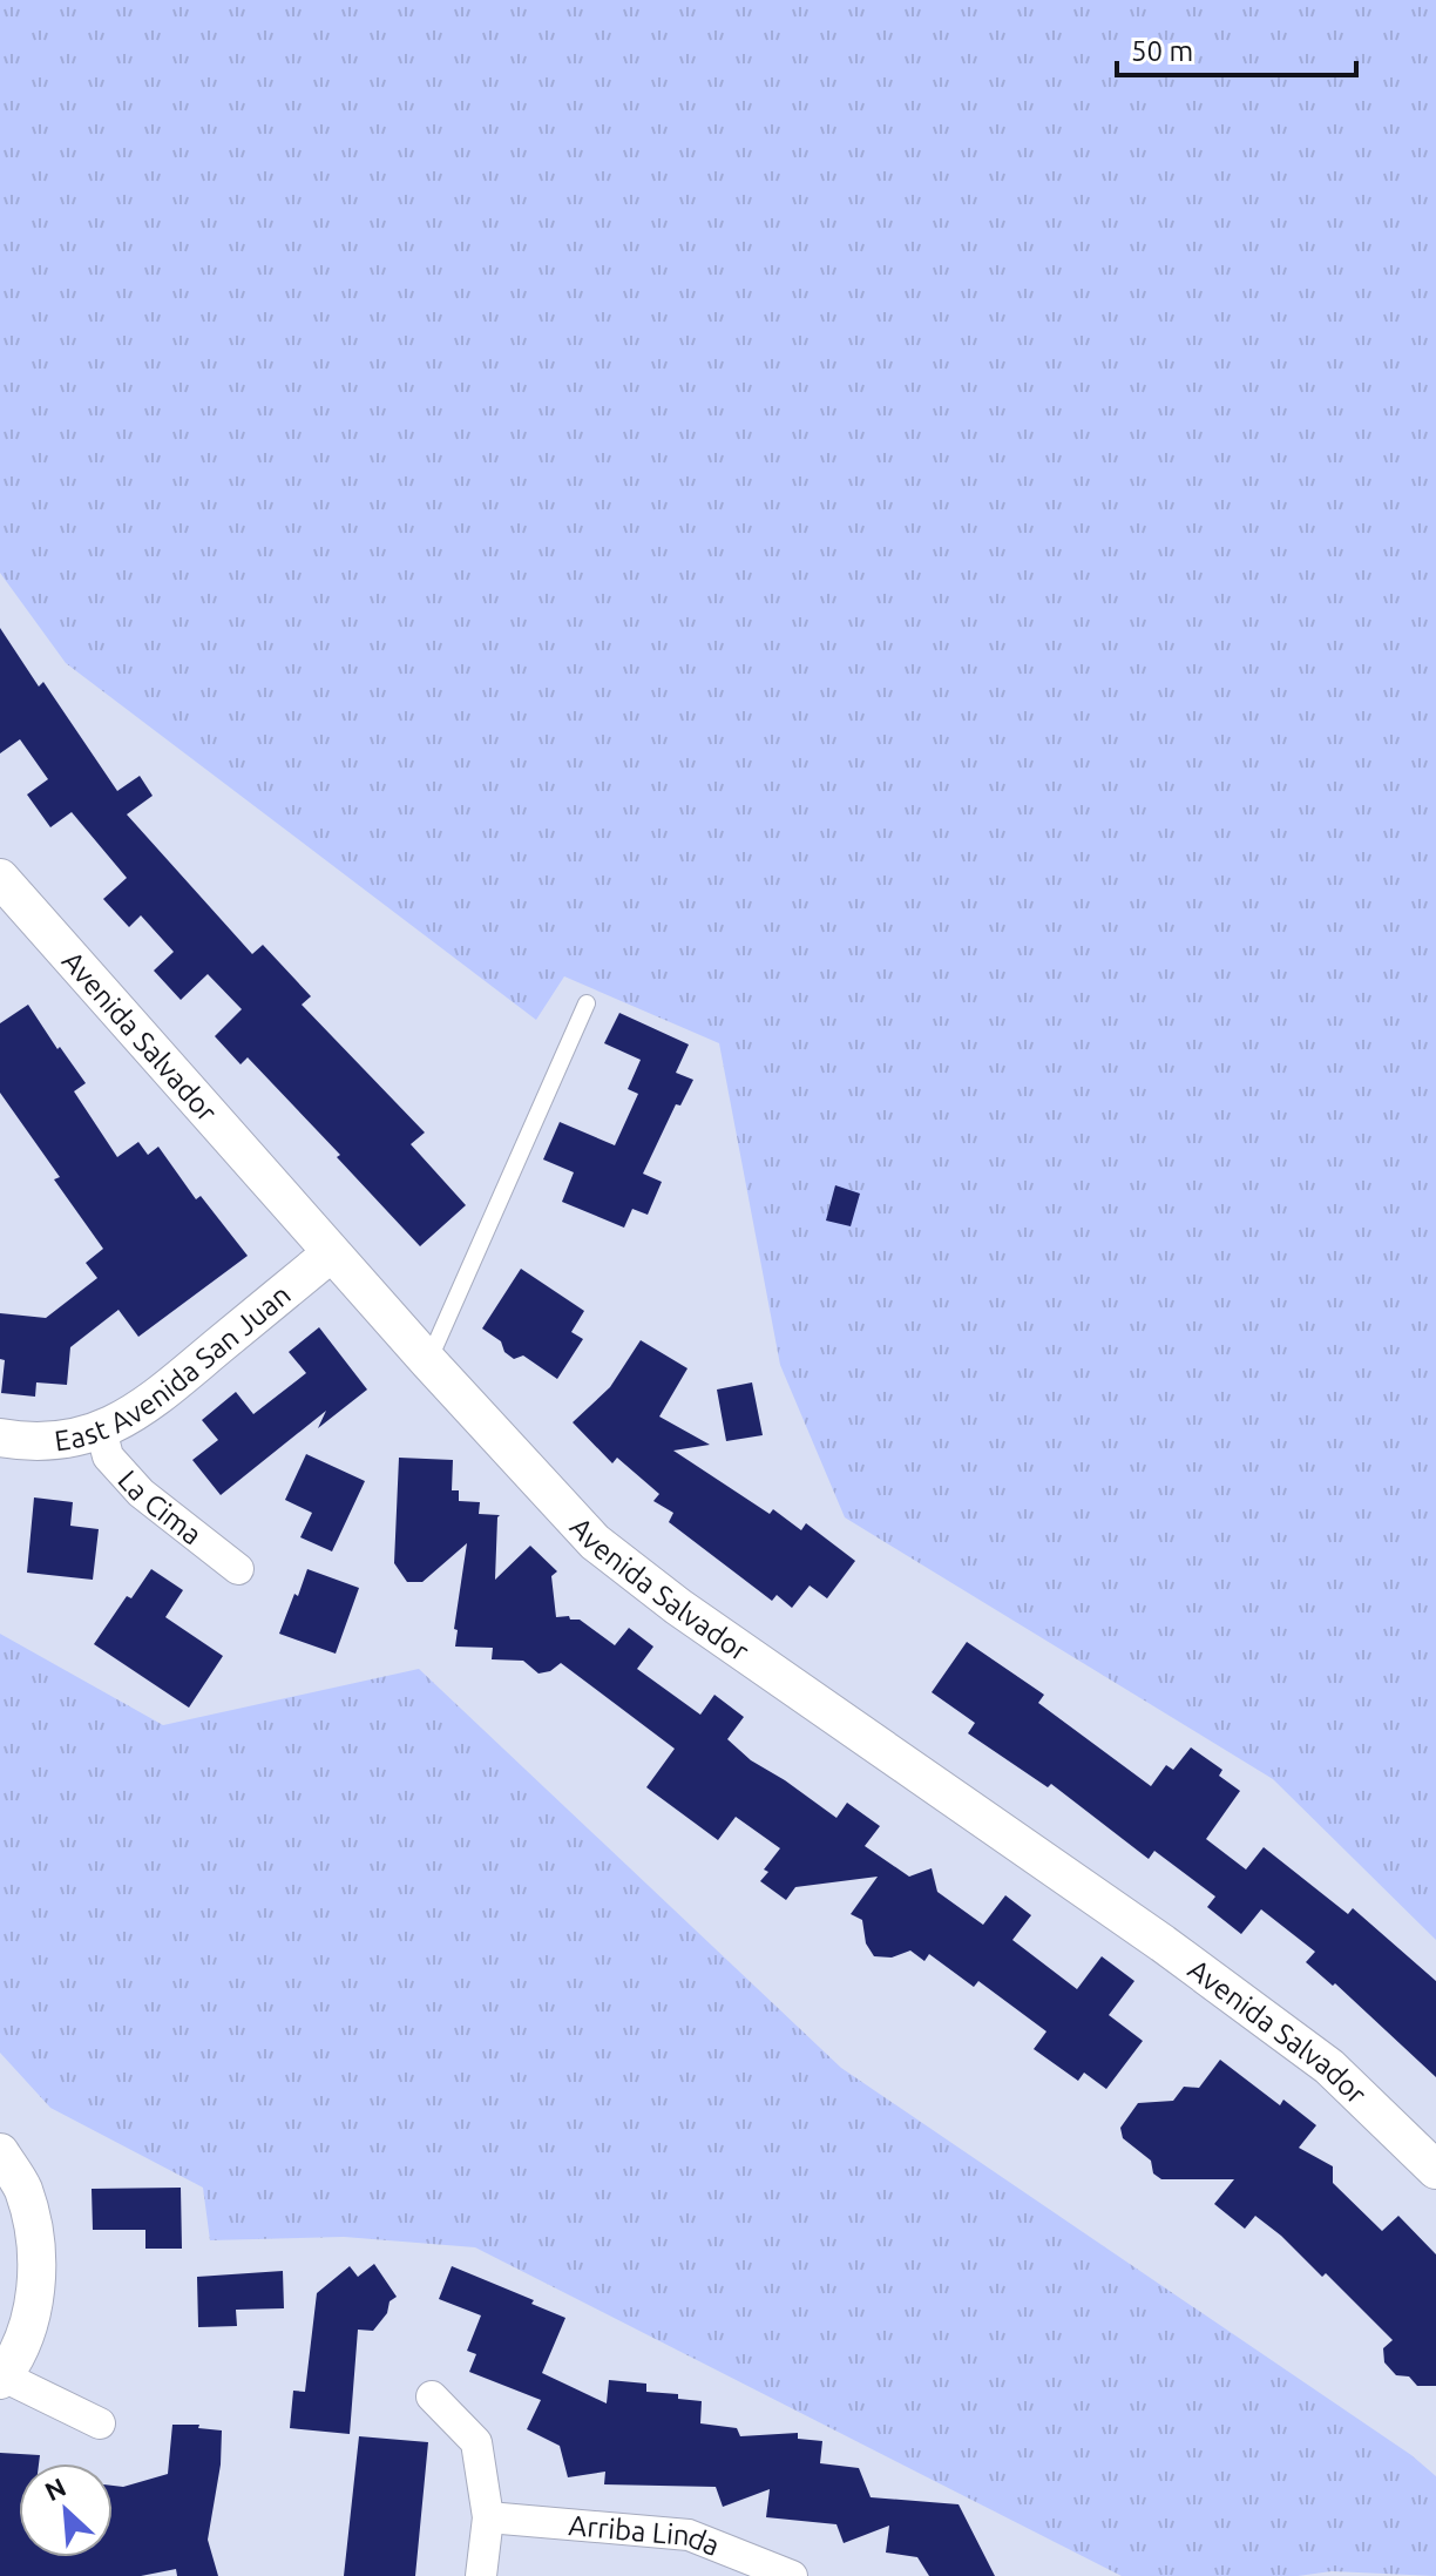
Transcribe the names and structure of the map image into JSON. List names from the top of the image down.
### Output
{
  "streets": {
    "street": [
      "Avenida Salvador",
      "East Avenida San Juan",
      "La Cima",
      "Arriba Linda"
    ]
  },
  "crossings": [
    ["Avenida Salvador", "East Avenida San Juan"],
    ["East Avenida San Juan", "La Cima"]
  ],
  "scale_bar": "50 m",
  "north": "top left"
}
